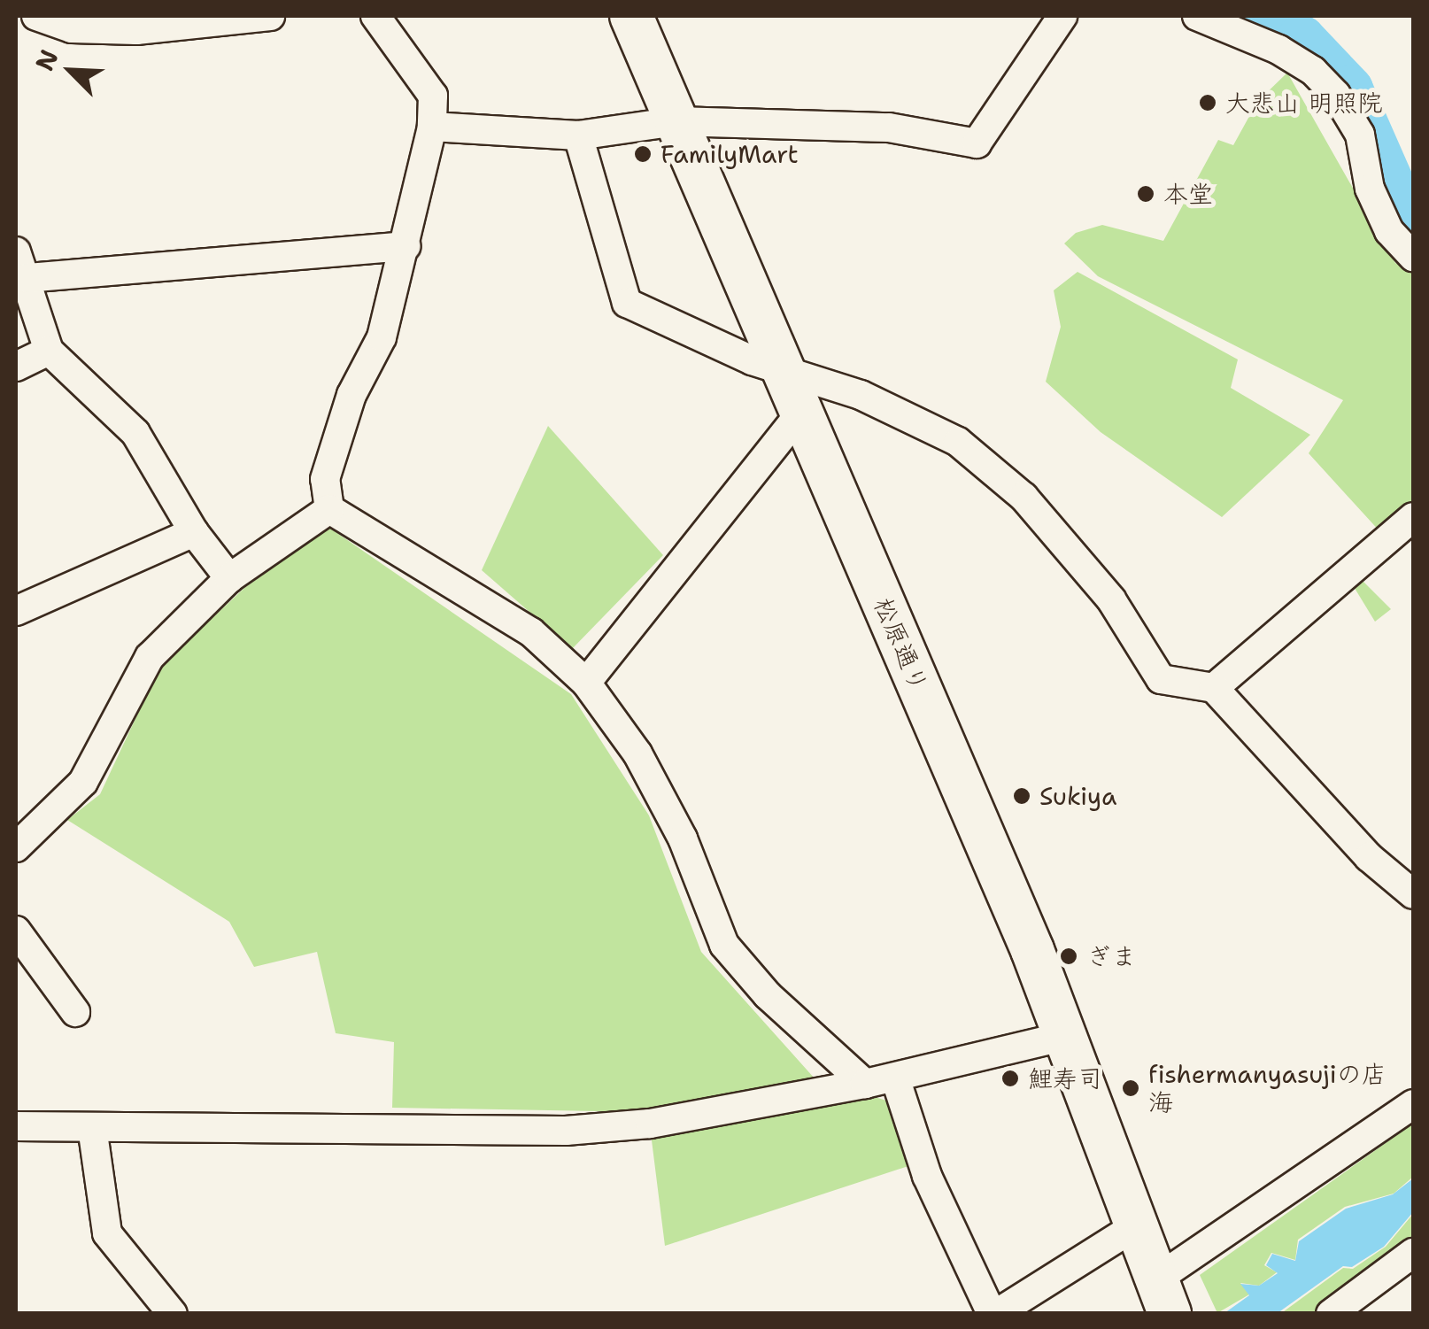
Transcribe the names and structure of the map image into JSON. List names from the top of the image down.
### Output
{
  "streets": {
    "main road": ["松原通り"]
  },
  "places": [
    "大悲山 明照院",
    "FamilyMart",
    "本堂",
    "Sukiya",
    "ぎま",
    "鯉寿司",
    "fishermanyasujiの店 海"
  ],
  "north": "top left"
}
